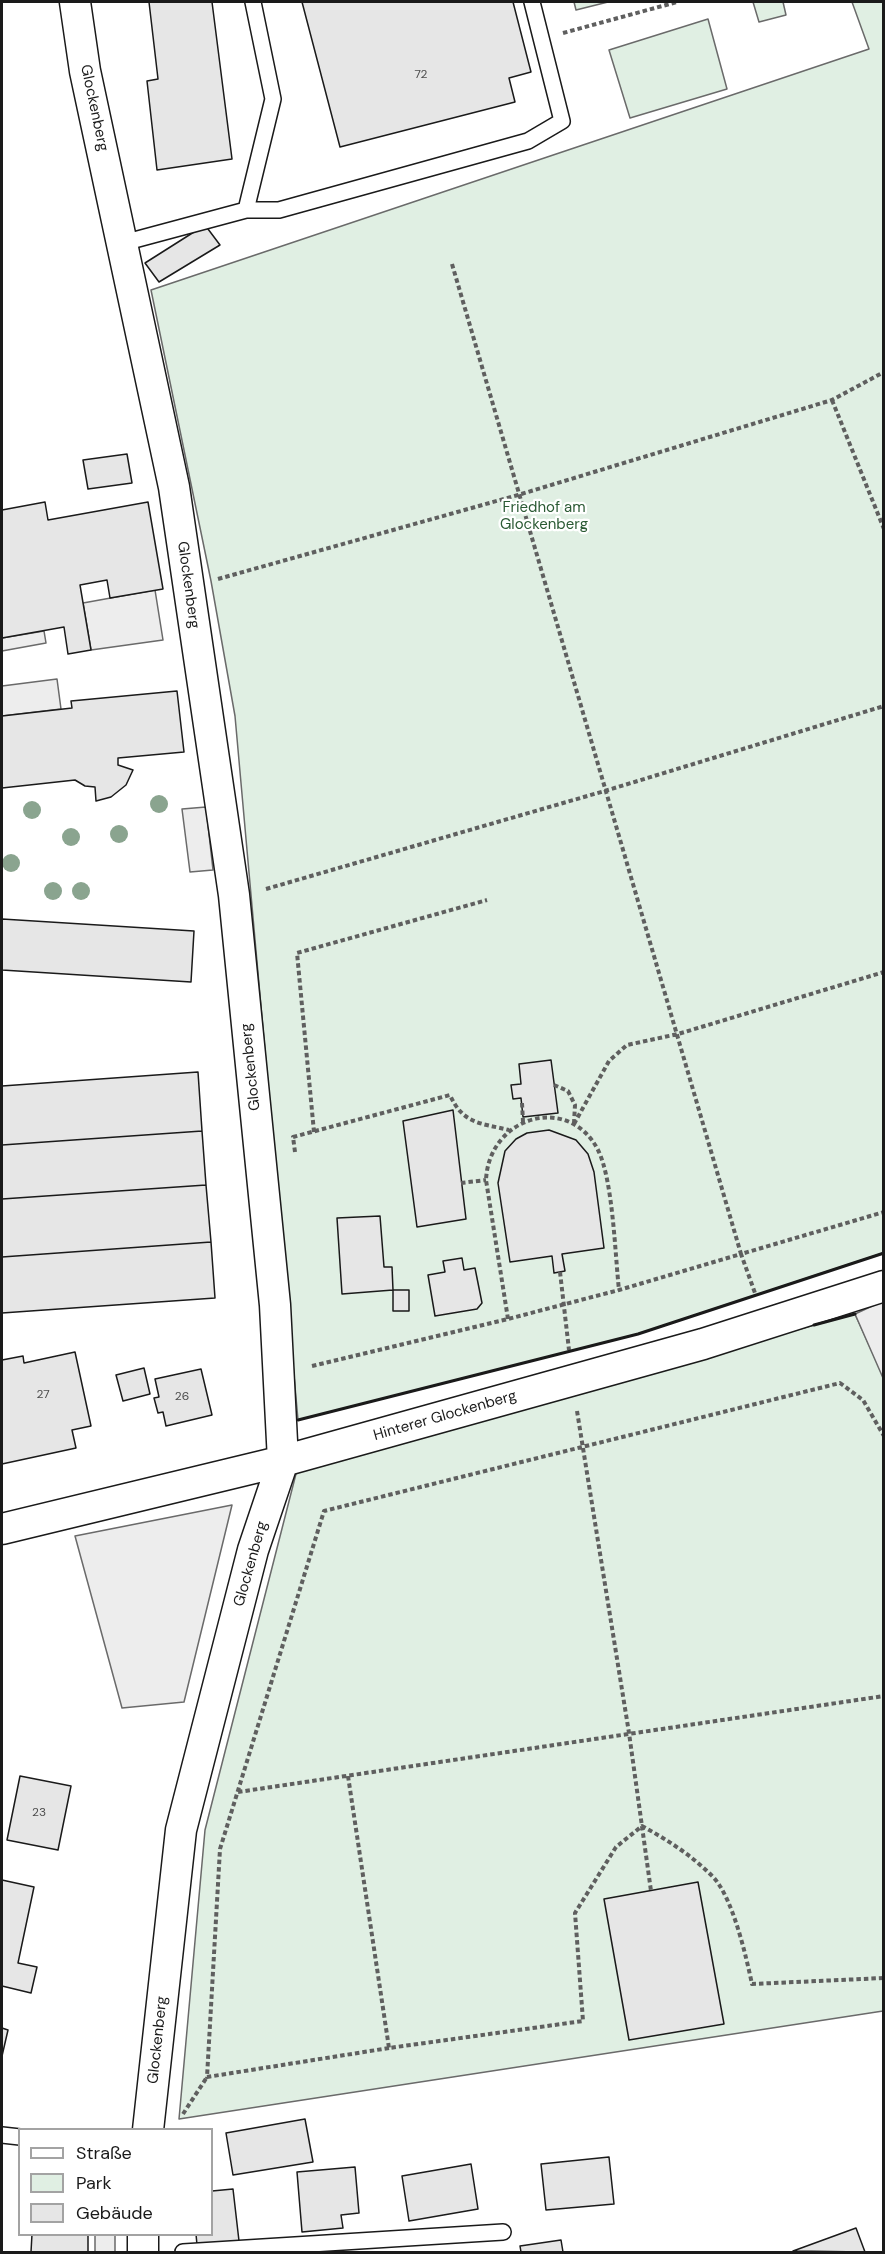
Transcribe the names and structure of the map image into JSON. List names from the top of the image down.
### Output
{
  "streets": {
    "street": ["Glockenberg", "Hinterer Glockenberg"]
  },
  "crossings": [
    ["Glockenberg", "Hinterer Glockenberg"]
  ],
  "parks": ["Friedhof am Glockenberg"],
  "house_numbers": [
    "72",
    "27",
    "26",
    "23"
  ],
  "legend": ["Straße", "Park", "Gebäude"]
}
